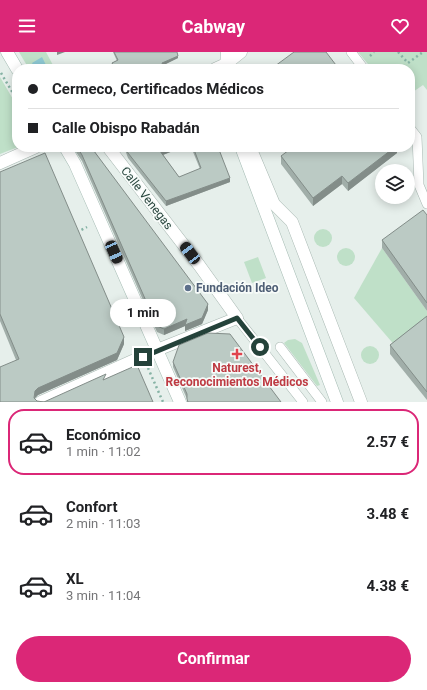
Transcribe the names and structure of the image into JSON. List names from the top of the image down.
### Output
{
  "streets": {
    "street": ["Calle Venegas"]
  },
  "places": {
    "other": ["Fundación Ideo"],
    "health": ["Naturest, Reconocimientos Médicos"]
  },
  "page": {
    "header": "Cabway",
    "banner": ["Cermeco, Certificados Médicos", "Calle Obispo Rabadán"],
    "bubble": "1 min",
    "list": [
      {
        "name": "Económico",
        "note": "1 min · 11:02",
        "value": "2.57 €"
      },
      {
        "name": "Confort",
        "note": "2 min · 11:03",
        "value": "3.48 €"
      },
      {
        "name": "XL",
        "note": "3 min · 11:04",
        "value": "4.38 €"
      }
    ],
    "buttons": "Confirmar"
  }
}
